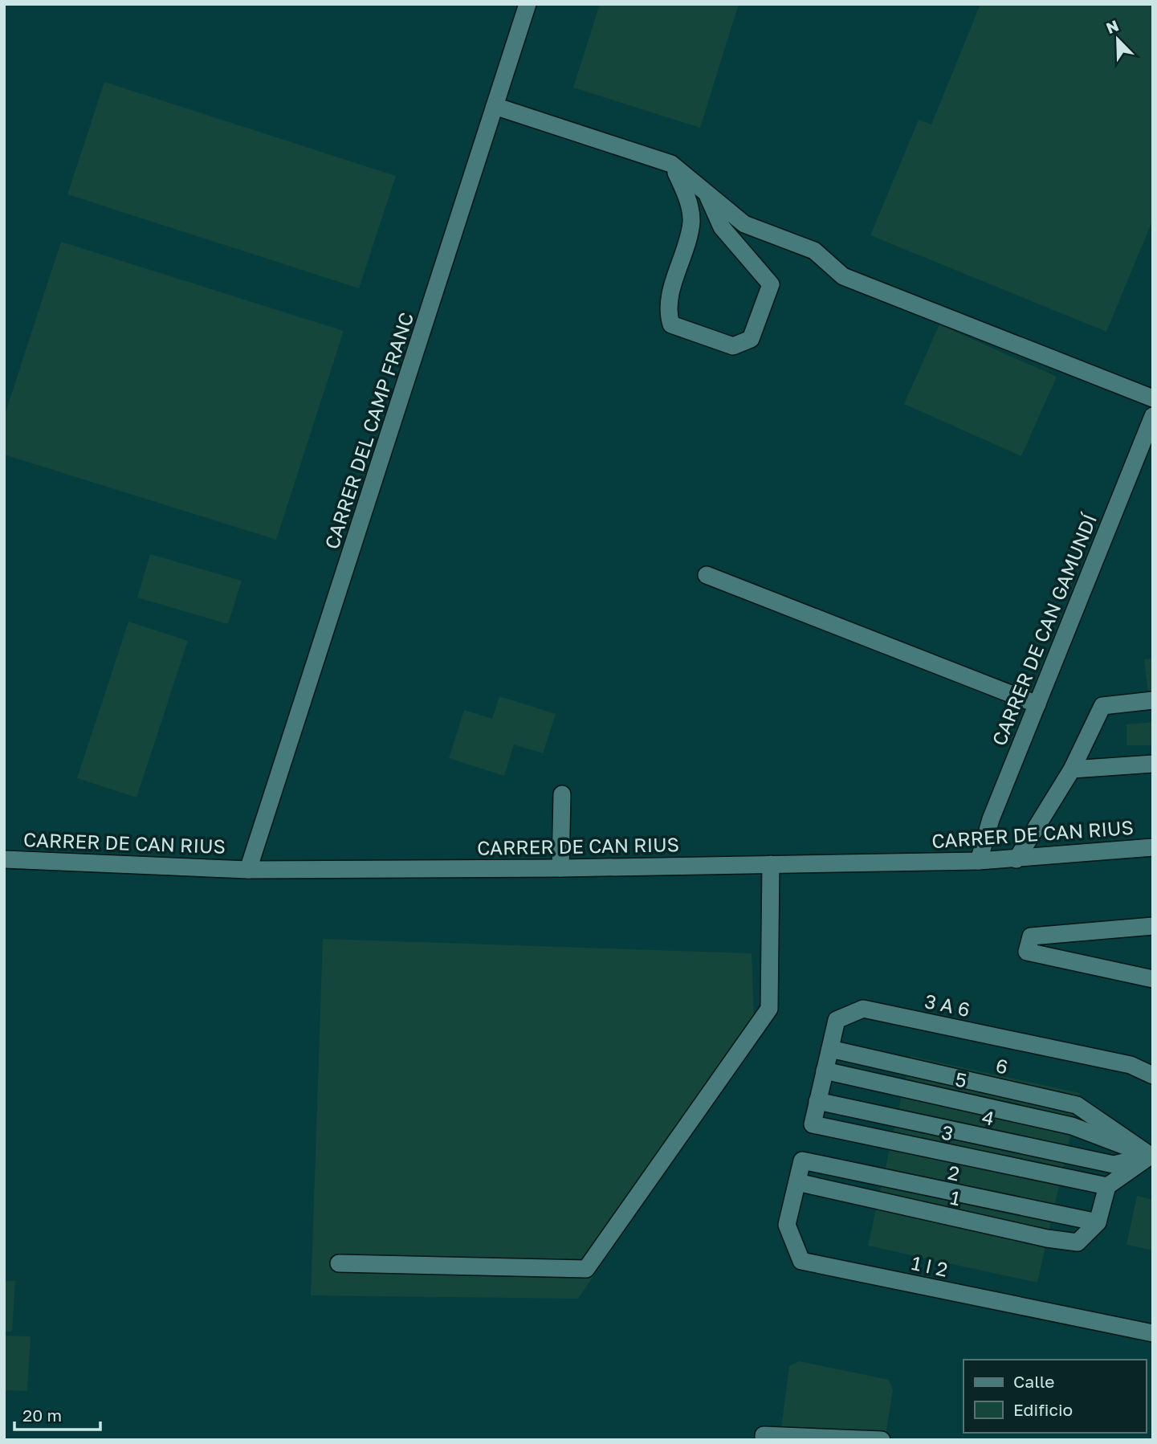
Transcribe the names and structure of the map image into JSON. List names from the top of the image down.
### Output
{
  "streets": {
    "street": [
      "CARRER DEL CAMP FRANC",
      "CARRER DE CAN GAMUNDÍ",
      "CARRER DE CAN RIUS",
      "3 A 6",
      "6",
      "5",
      "4",
      "3",
      "2",
      "1",
      "1 I 2"
    ]
  },
  "crossings": [
    ["CARRER DEL CAMP FRANC", "CARRER DE CAN RIUS"],
    ["CARRER DE CAN GAMUNDÍ", "CARRER DE CAN RIUS"],
    ["3 A 6", "6"],
    ["3 A 6", "5"],
    ["3 A 6", "4"],
    ["3 A 6", "3"],
    ["6", "5"],
    ["6", "4"],
    ["5", "4"],
    ["2", "1"],
    ["2", "1 I 2"],
    ["1", "1 I 2"]
  ],
  "legend": ["Calle", "Edificio"],
  "scale_bar": "20 m",
  "north": "top left"
}
